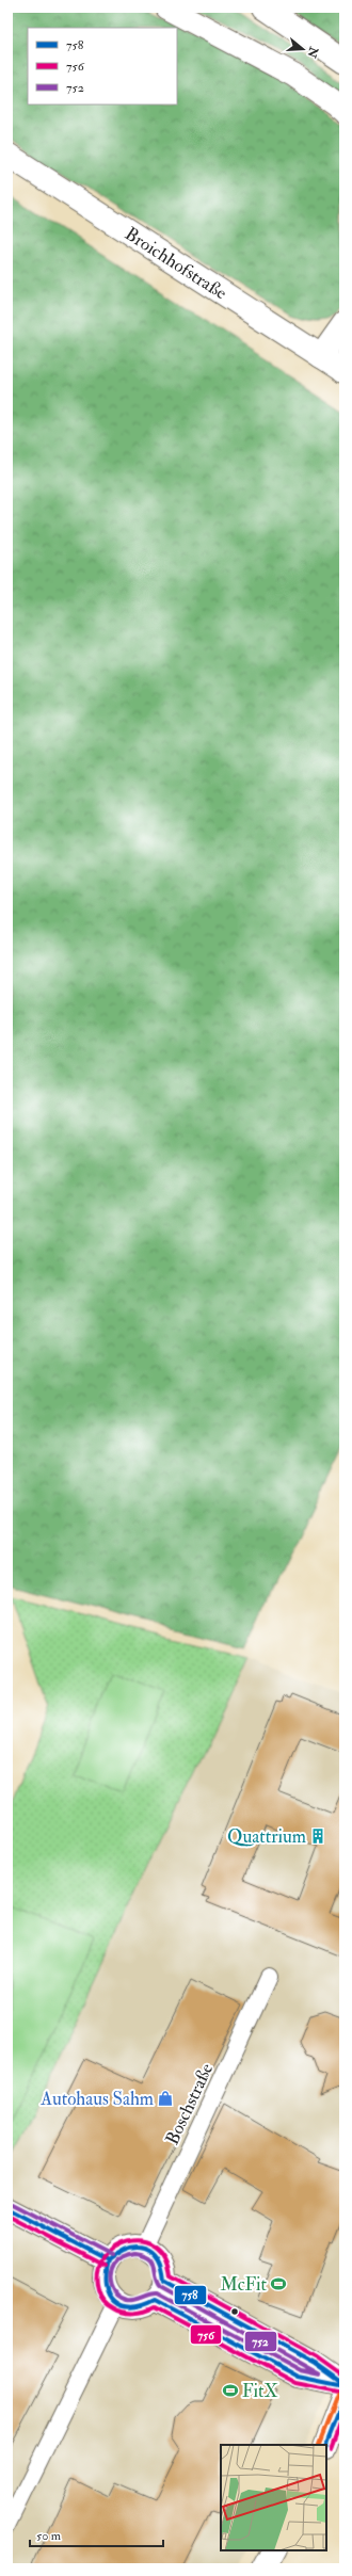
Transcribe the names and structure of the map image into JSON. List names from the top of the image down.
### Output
{
  "streets": {
    "main road": ["Broichhofstraße"],
    "street": ["Boschstraße"]
  },
  "places": {
    "building": ["Quattrium"],
    "shop": ["Autohaus Sahm"],
    "sports": ["McFit", "FitX"]
  },
  "lines": ["transit line 752", "transit line 758", "transit line 756"],
  "legend": ["758", "756", "752"],
  "scale_bar": "50 m",
  "north": "right"
}
